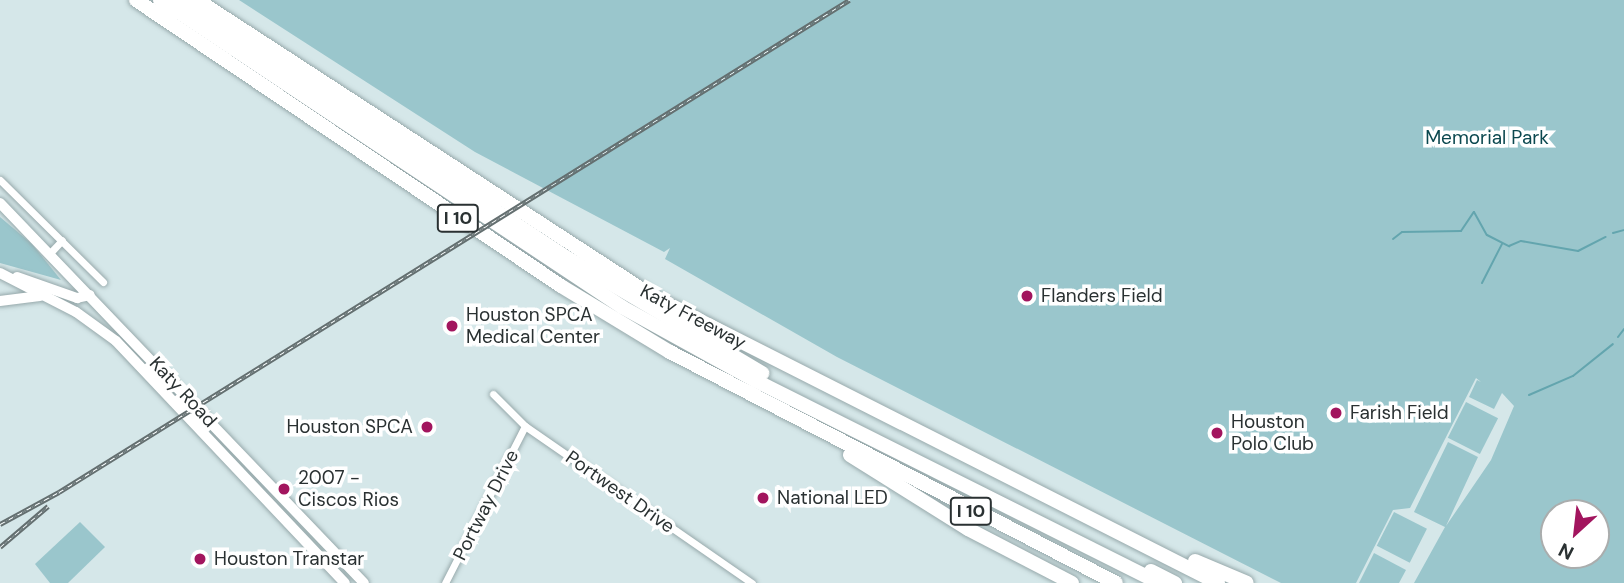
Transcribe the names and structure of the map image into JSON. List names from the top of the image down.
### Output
{
  "streets": {
    "highway": ["I 10", "Katy Freeway"],
    "main road": ["Katy Road"],
    "street": ["Portwest Drive", "Portway Drive"]
  },
  "crossings": [
    ["Portwest Drive", "Portway Drive"]
  ],
  "parks": ["Memorial Park"],
  "places": [
    "Flanders Field",
    "Houston SPCA Medical Center",
    "Farish Field",
    "Houston SPCA",
    "Houston Polo Club",
    "2007 - Ciscos Rios",
    "National LED",
    "Houston Transtar"
  ],
  "north": "bottom left"
}
